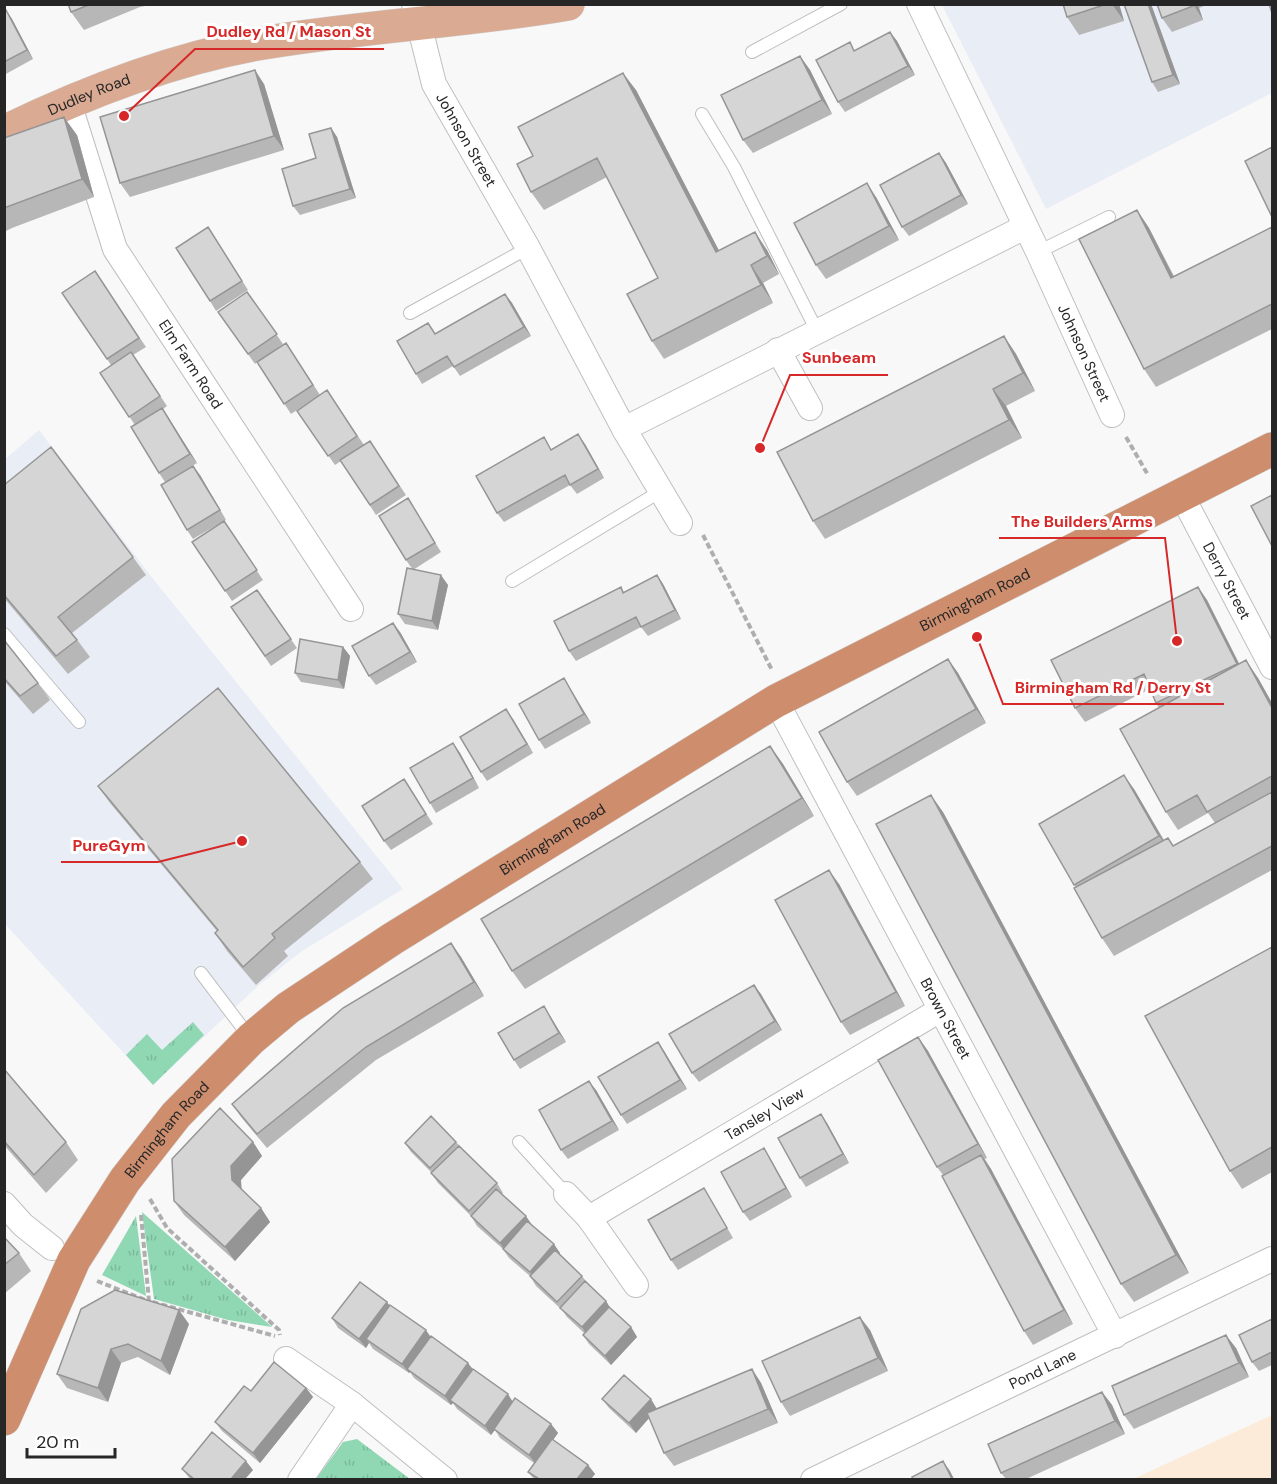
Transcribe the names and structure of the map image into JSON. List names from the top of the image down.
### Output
{
  "streets": {
    "highway": ["Birmingham Road"],
    "main road": ["Dudley Road"],
    "street": [
      "Johnson Street",
      "Elm Farm Road",
      "Derry Street",
      "Brown Street",
      "Tansley View",
      "Pond Lane"
    ]
  },
  "crossings": [
    ["Dudley Road", "Johnson Street"],
    ["Dudley Road", "Elm Farm Road"],
    ["Derry Street", "Birmingham Road"],
    ["Birmingham Road", "Brown Street"],
    ["Brown Street", "Tansley View"],
    ["Brown Street", "Pond Lane"]
  ],
  "places": [
    "Dudley Rd / Mason St",
    "Sunbeam",
    "Birmingham Rd / Derry St",
    "The Builders Arms",
    "PureGym"
  ],
  "scale_bar": "20 m"
}
